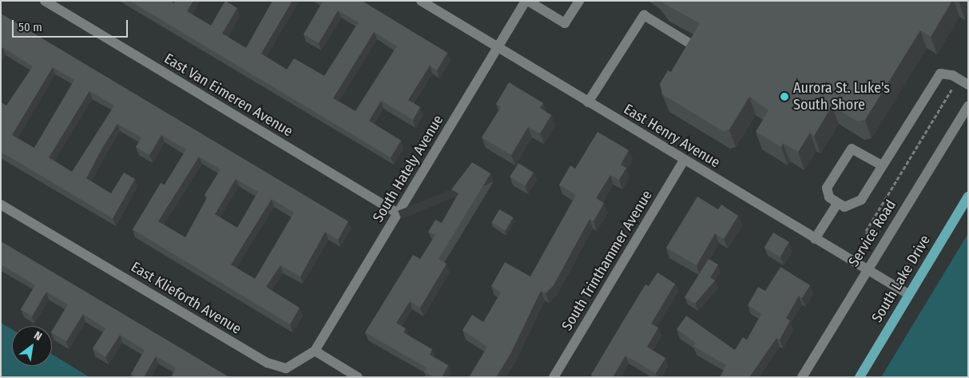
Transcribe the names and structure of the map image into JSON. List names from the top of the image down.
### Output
{
  "streets": {
    "main road": ["South Lake Drive"],
    "street": [
      "East Van Eimeren Avenue",
      "East Henry Avenue",
      "South Hately Avenue",
      "Service Road",
      "South Trinthammer Avenue",
      "East Klieforth Avenue"
    ]
  },
  "crossings": [
    ["East Van Eimeren Avenue", "South Hately Avenue"],
    ["East Henry Avenue", "South Hately Avenue"],
    ["East Henry Avenue", "Service Road"],
    ["East Henry Avenue", "South Trinthammer Avenue"],
    ["East Henry Avenue", "South Lake Drive"],
    ["South Hately Avenue", "East Klieforth Avenue"]
  ],
  "places": ["Aurora St. Luke's South Shore"],
  "scale_bar": "50 m",
  "north": "top right"
}
